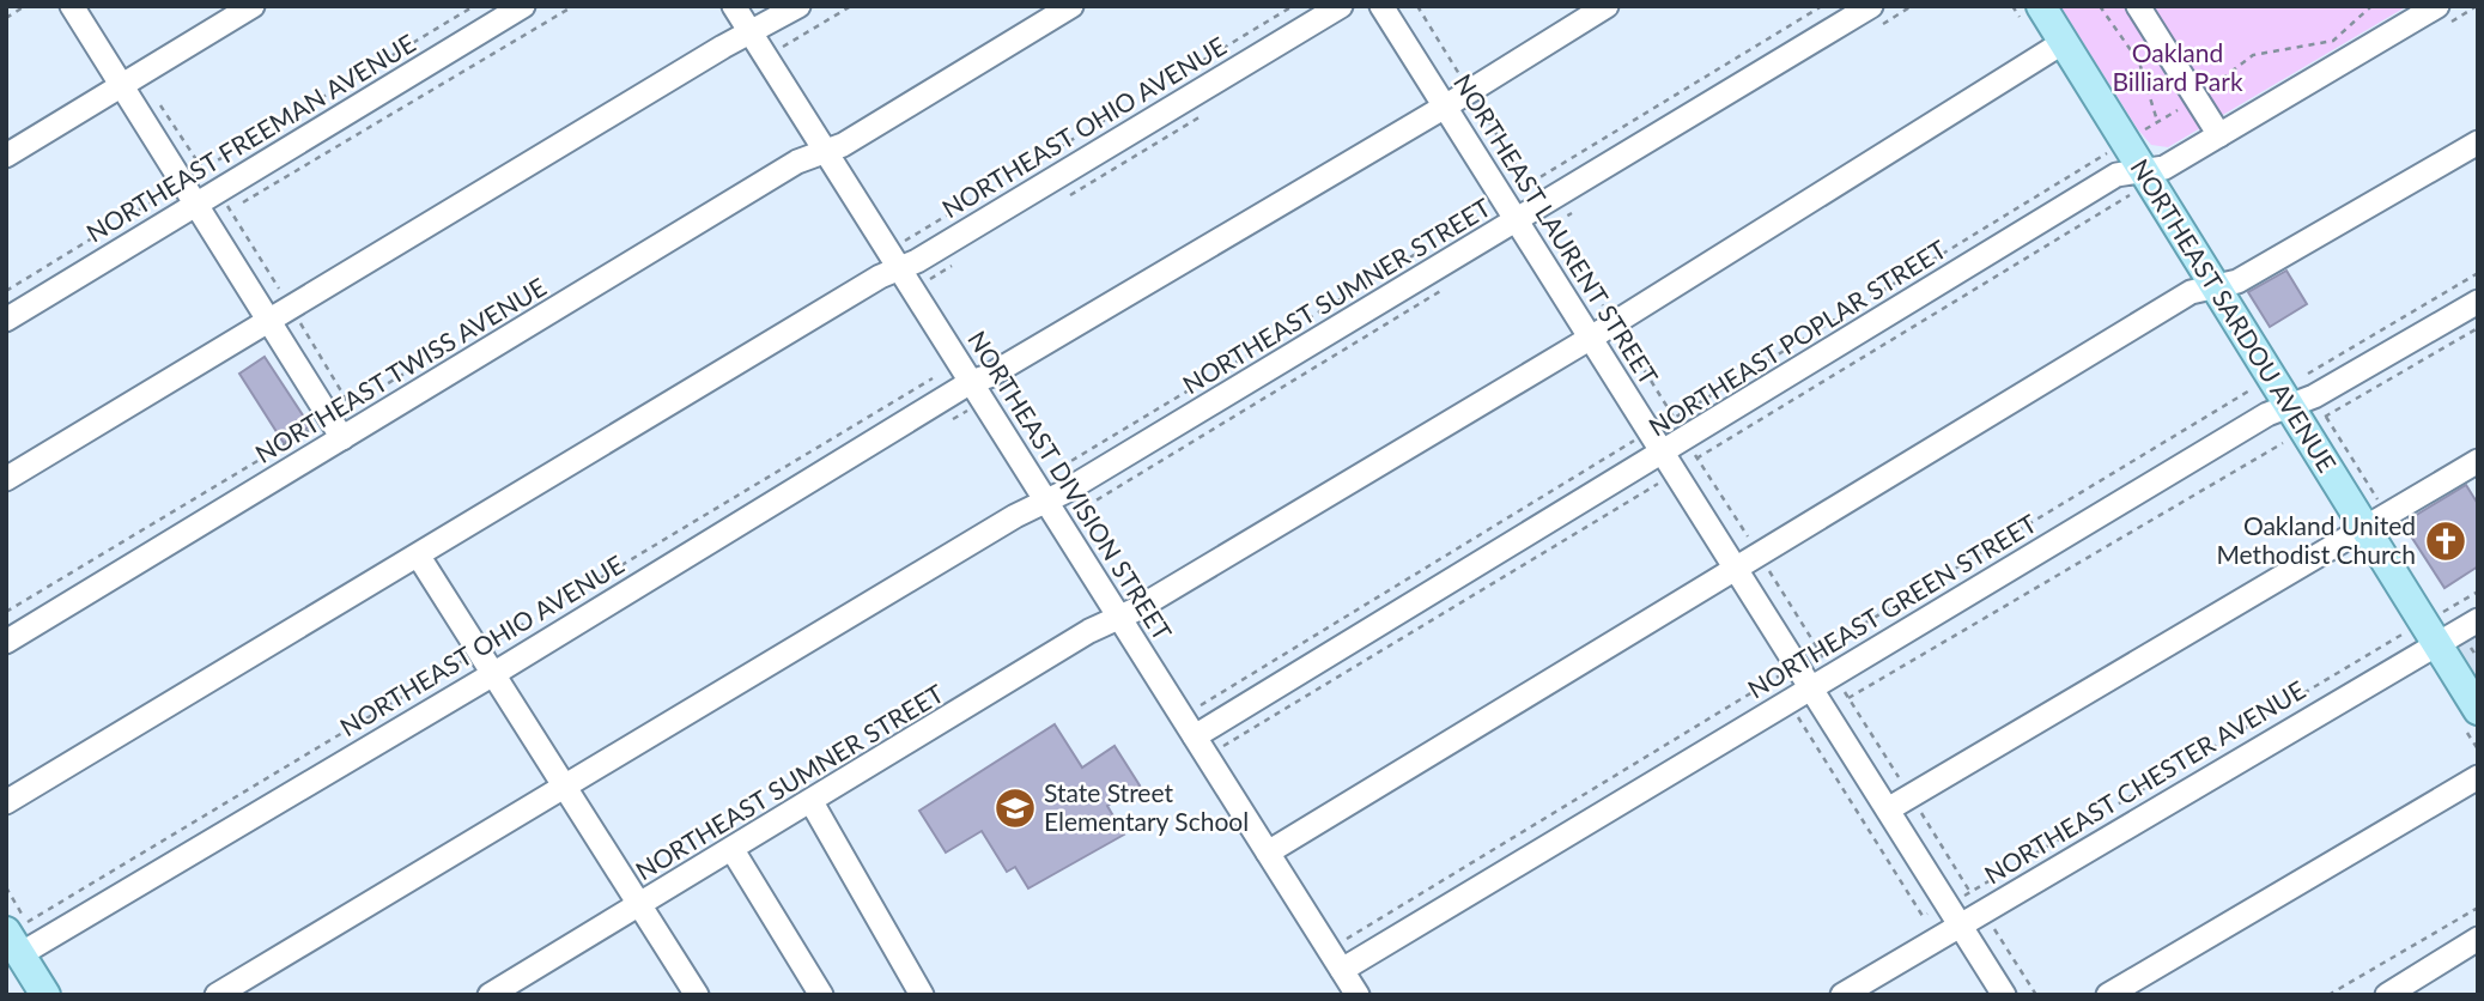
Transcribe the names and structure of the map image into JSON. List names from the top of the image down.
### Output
{
  "streets": {
    "main road": ["NORTHEAST SARDOU AVENUE"],
    "street": [
      "NORTHEAST OHIO AVENUE",
      "NORTHEAST FREEMAN AVENUE",
      "NORTHEAST LAURENT STREET",
      "NORTHEAST SUMNER STREET",
      "NORTHEAST POPLAR STREET",
      "NORTHEAST TWISS AVENUE",
      "NORTHEAST DIVISION STREET",
      "NORTHEAST GREEN STREET",
      "NORTHEAST CHESTER AVENUE"
    ]
  },
  "crossings": [
    ["NORTHEAST OHIO AVENUE", "NORTHEAST LAURENT STREET"],
    ["NORTHEAST OHIO AVENUE", "NORTHEAST DIVISION STREET"],
    ["NORTHEAST LAURENT STREET", "NORTHEAST SUMNER STREET"],
    ["NORTHEAST LAURENT STREET", "NORTHEAST POPLAR STREET"],
    ["NORTHEAST LAURENT STREET", "NORTHEAST GREEN STREET"],
    ["NORTHEAST LAURENT STREET", "NORTHEAST CHESTER AVENUE"],
    ["NORTHEAST SUMNER STREET", "NORTHEAST SARDOU AVENUE"],
    ["NORTHEAST SUMNER STREET", "NORTHEAST DIVISION STREET"],
    ["NORTHEAST SARDOU AVENUE", "NORTHEAST POPLAR STREET"],
    ["NORTHEAST SARDOU AVENUE", "NORTHEAST GREEN STREET"],
    ["NORTHEAST SARDOU AVENUE", "NORTHEAST CHESTER AVENUE"],
    ["NORTHEAST POPLAR STREET", "NORTHEAST DIVISION STREET"],
    ["NORTHEAST TWISS AVENUE", "NORTHEAST DIVISION STREET"],
    ["NORTHEAST DIVISION STREET", "NORTHEAST GREEN STREET"]
  ],
  "parks": ["Oakland Billiard Park"],
  "places": {
    "church": ["Oakland United Methodist Church"],
    "school or university": ["State Street Elementary School"]
  }
}
